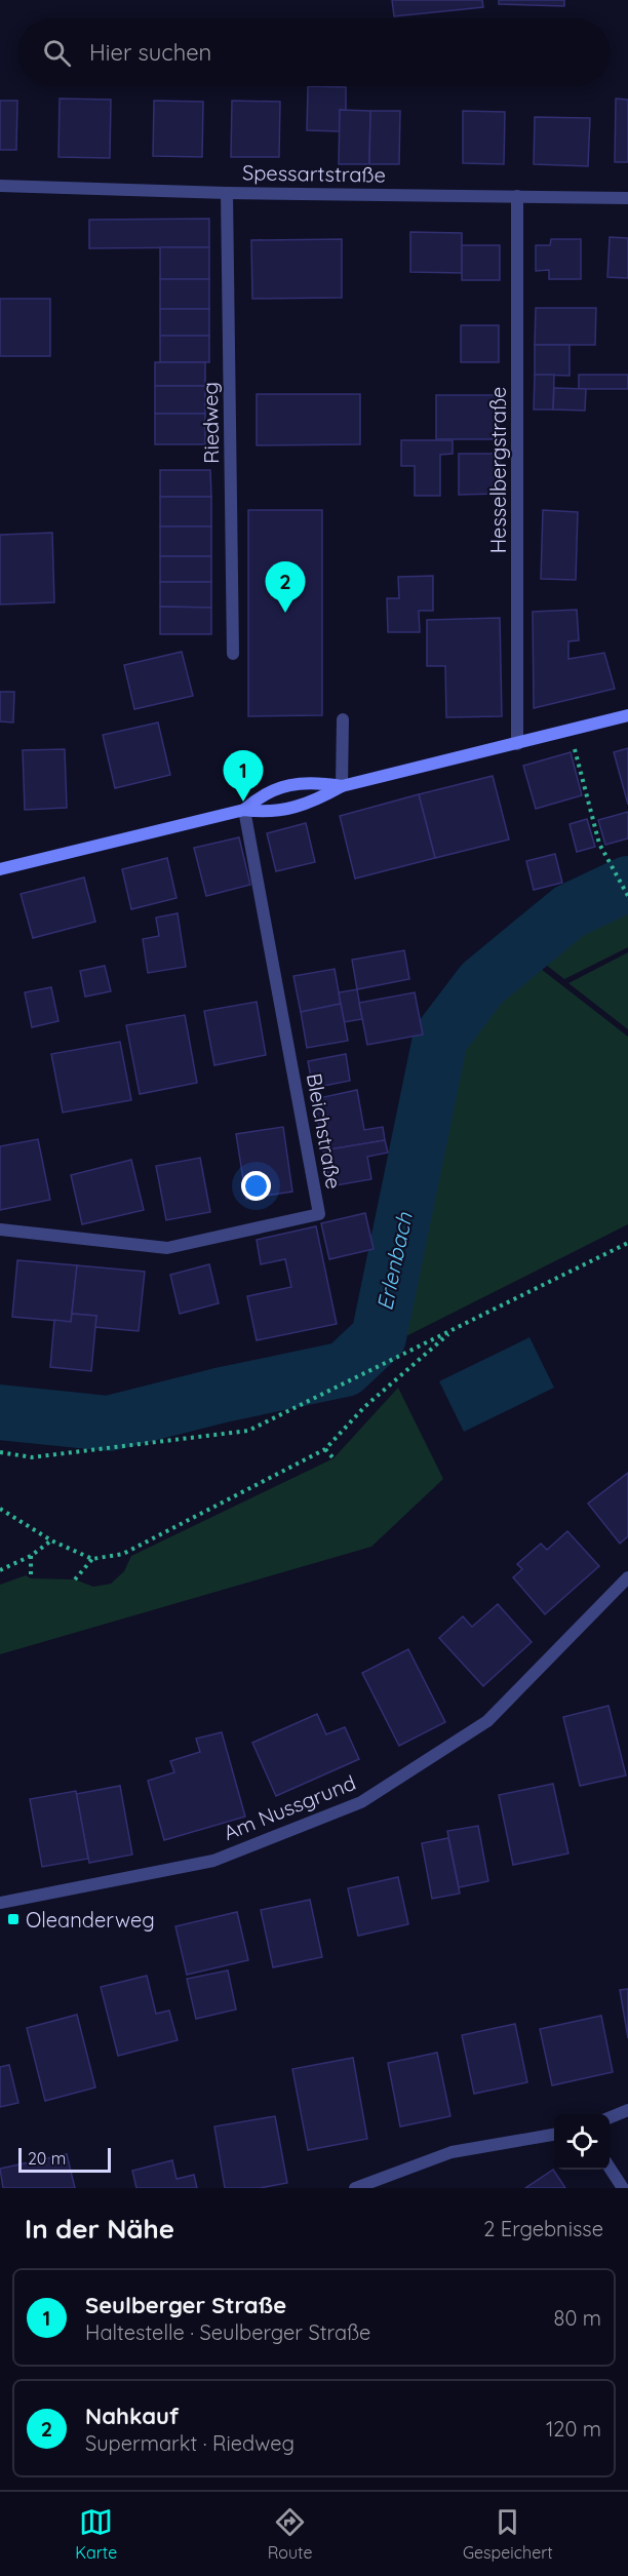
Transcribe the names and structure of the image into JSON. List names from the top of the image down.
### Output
{
  "streets": {
    "street": [
      "Spessartstraße",
      "Riedweg",
      "Hesselbergstraße",
      "Bleichstraße",
      "Am Nussgrund"
    ]
  },
  "crossings": [
    ["Spessartstraße", "Riedweg"],
    ["Spessartstraße", "Hesselbergstraße"]
  ],
  "water": ["Erlenbach"],
  "places": {
    "transit": ["Oleanderweg"]
  },
  "scale_bar": "20 m",
  "page": {
    "search": "Hier suchen",
    "pins": ["2", "1"],
    "scale": "20 m",
    "heading": ["In der Nähe", "2 Ergebnisse"],
    "list": [
      {
        "mark": "1",
        "name": "Seulberger Straße",
        "note": "Haltestelle · Seulberger Straße",
        "value": "80 m"
      },
      {
        "mark": "2",
        "name": "Nahkauf",
        "note": "Supermarkt · Riedweg",
        "value": "120 m"
      }
    ],
    "nav": ["Karte", "Route", "Gespeichert"]
  }
}
